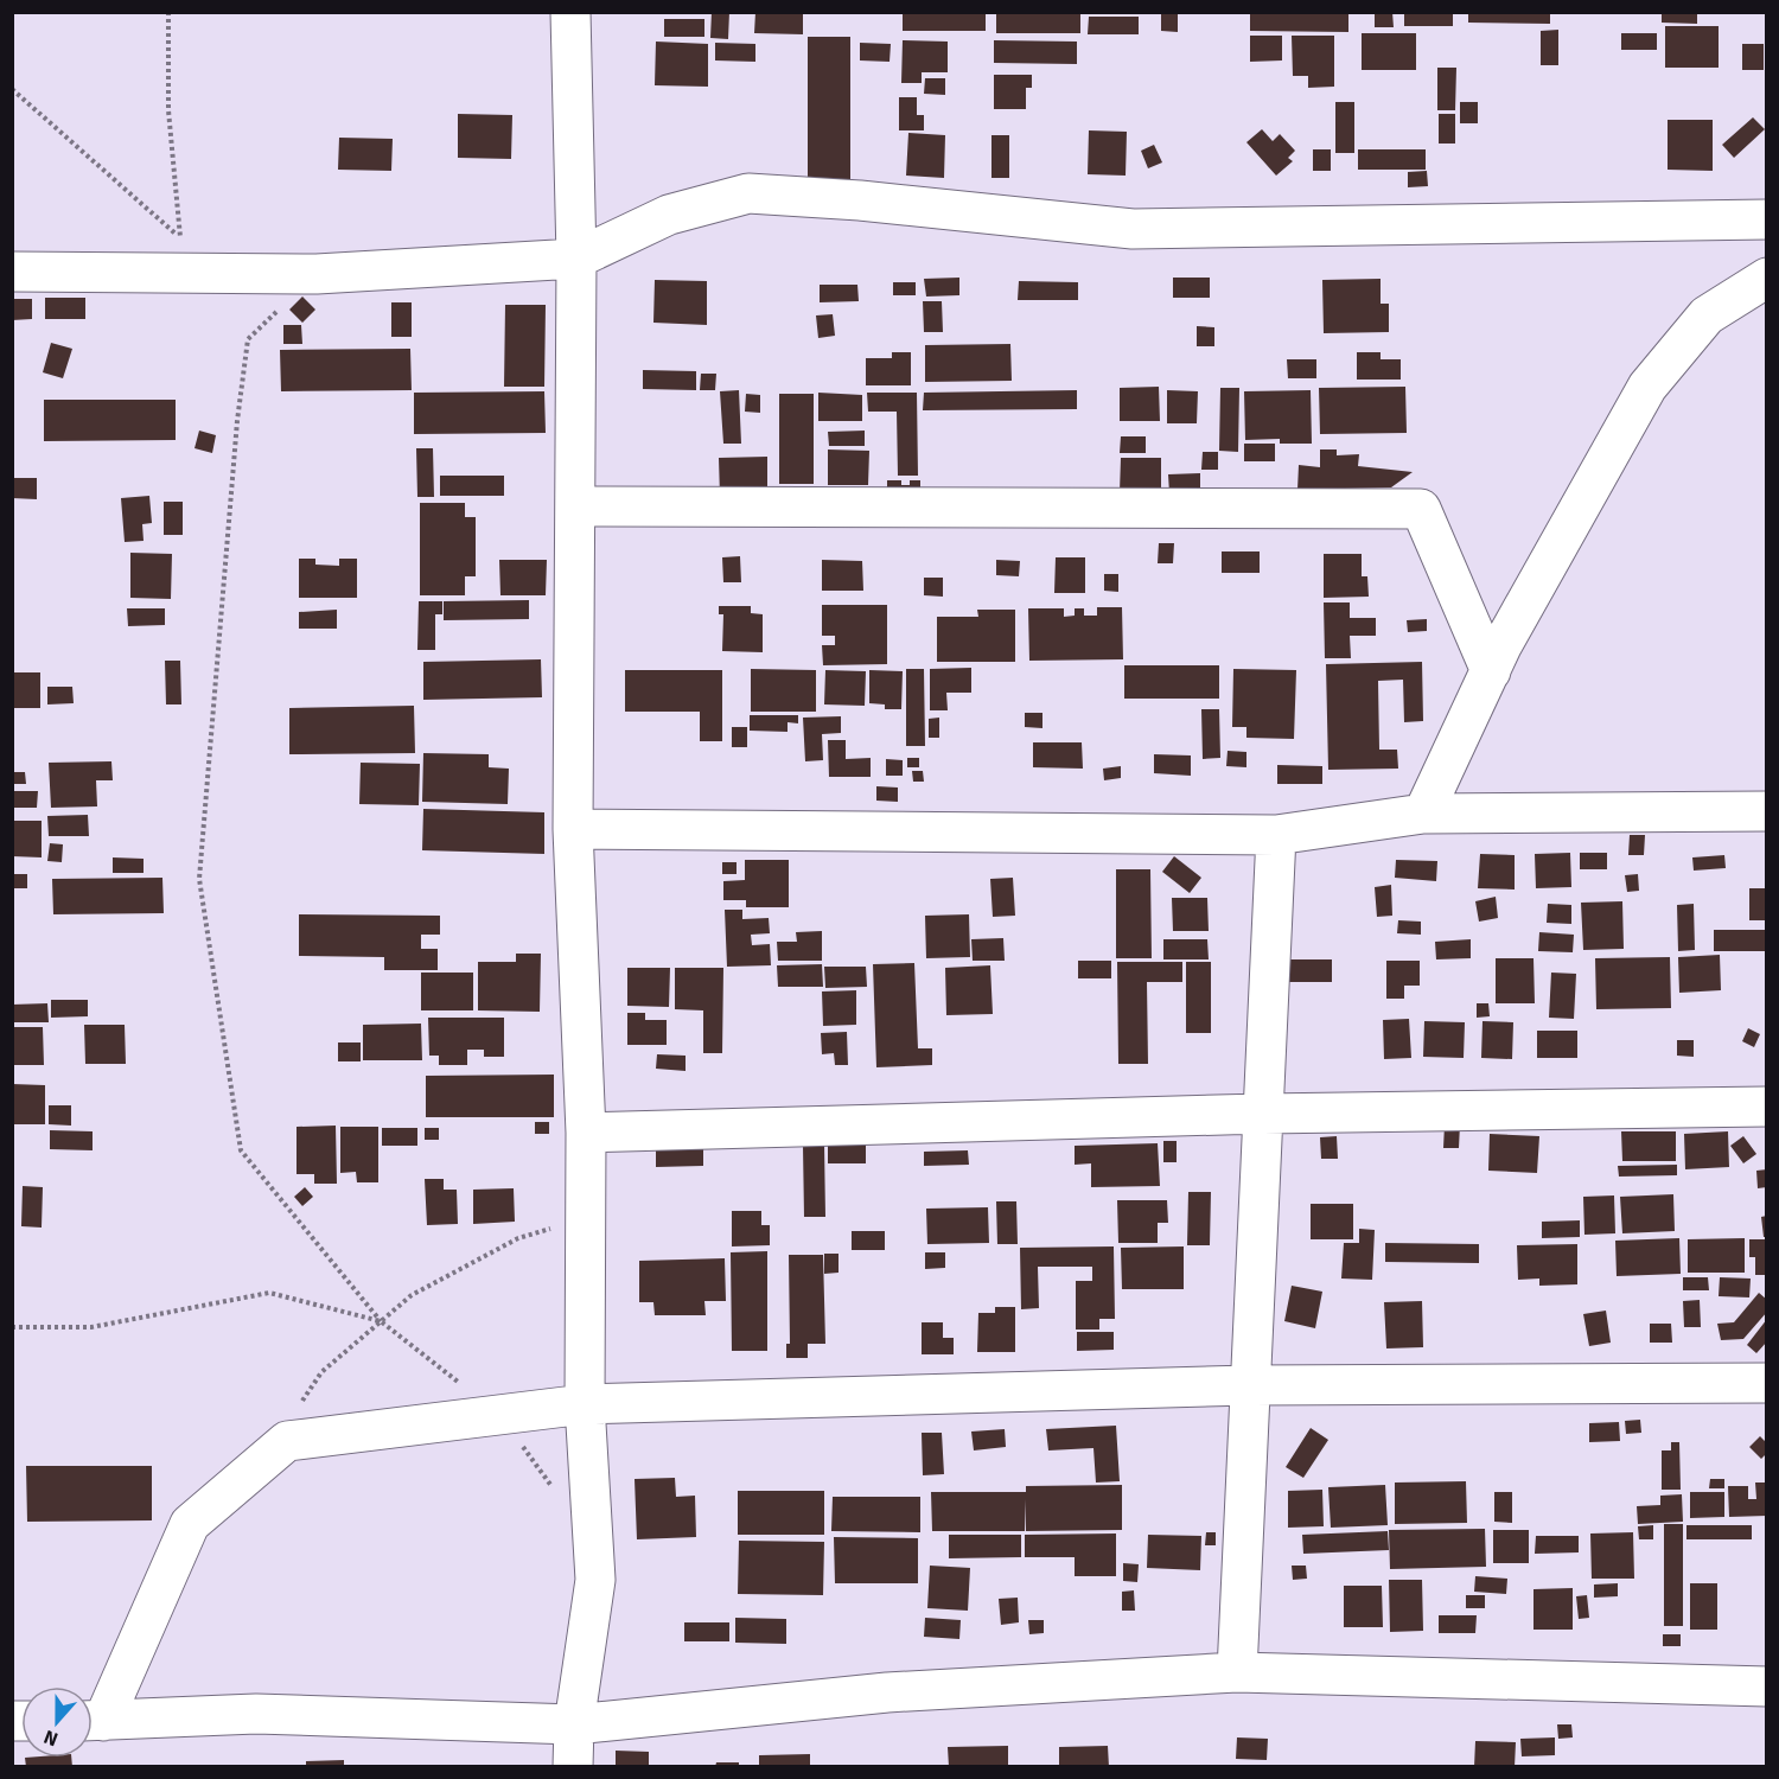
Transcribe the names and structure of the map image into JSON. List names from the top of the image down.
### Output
{
  "north": "bottom"
}
